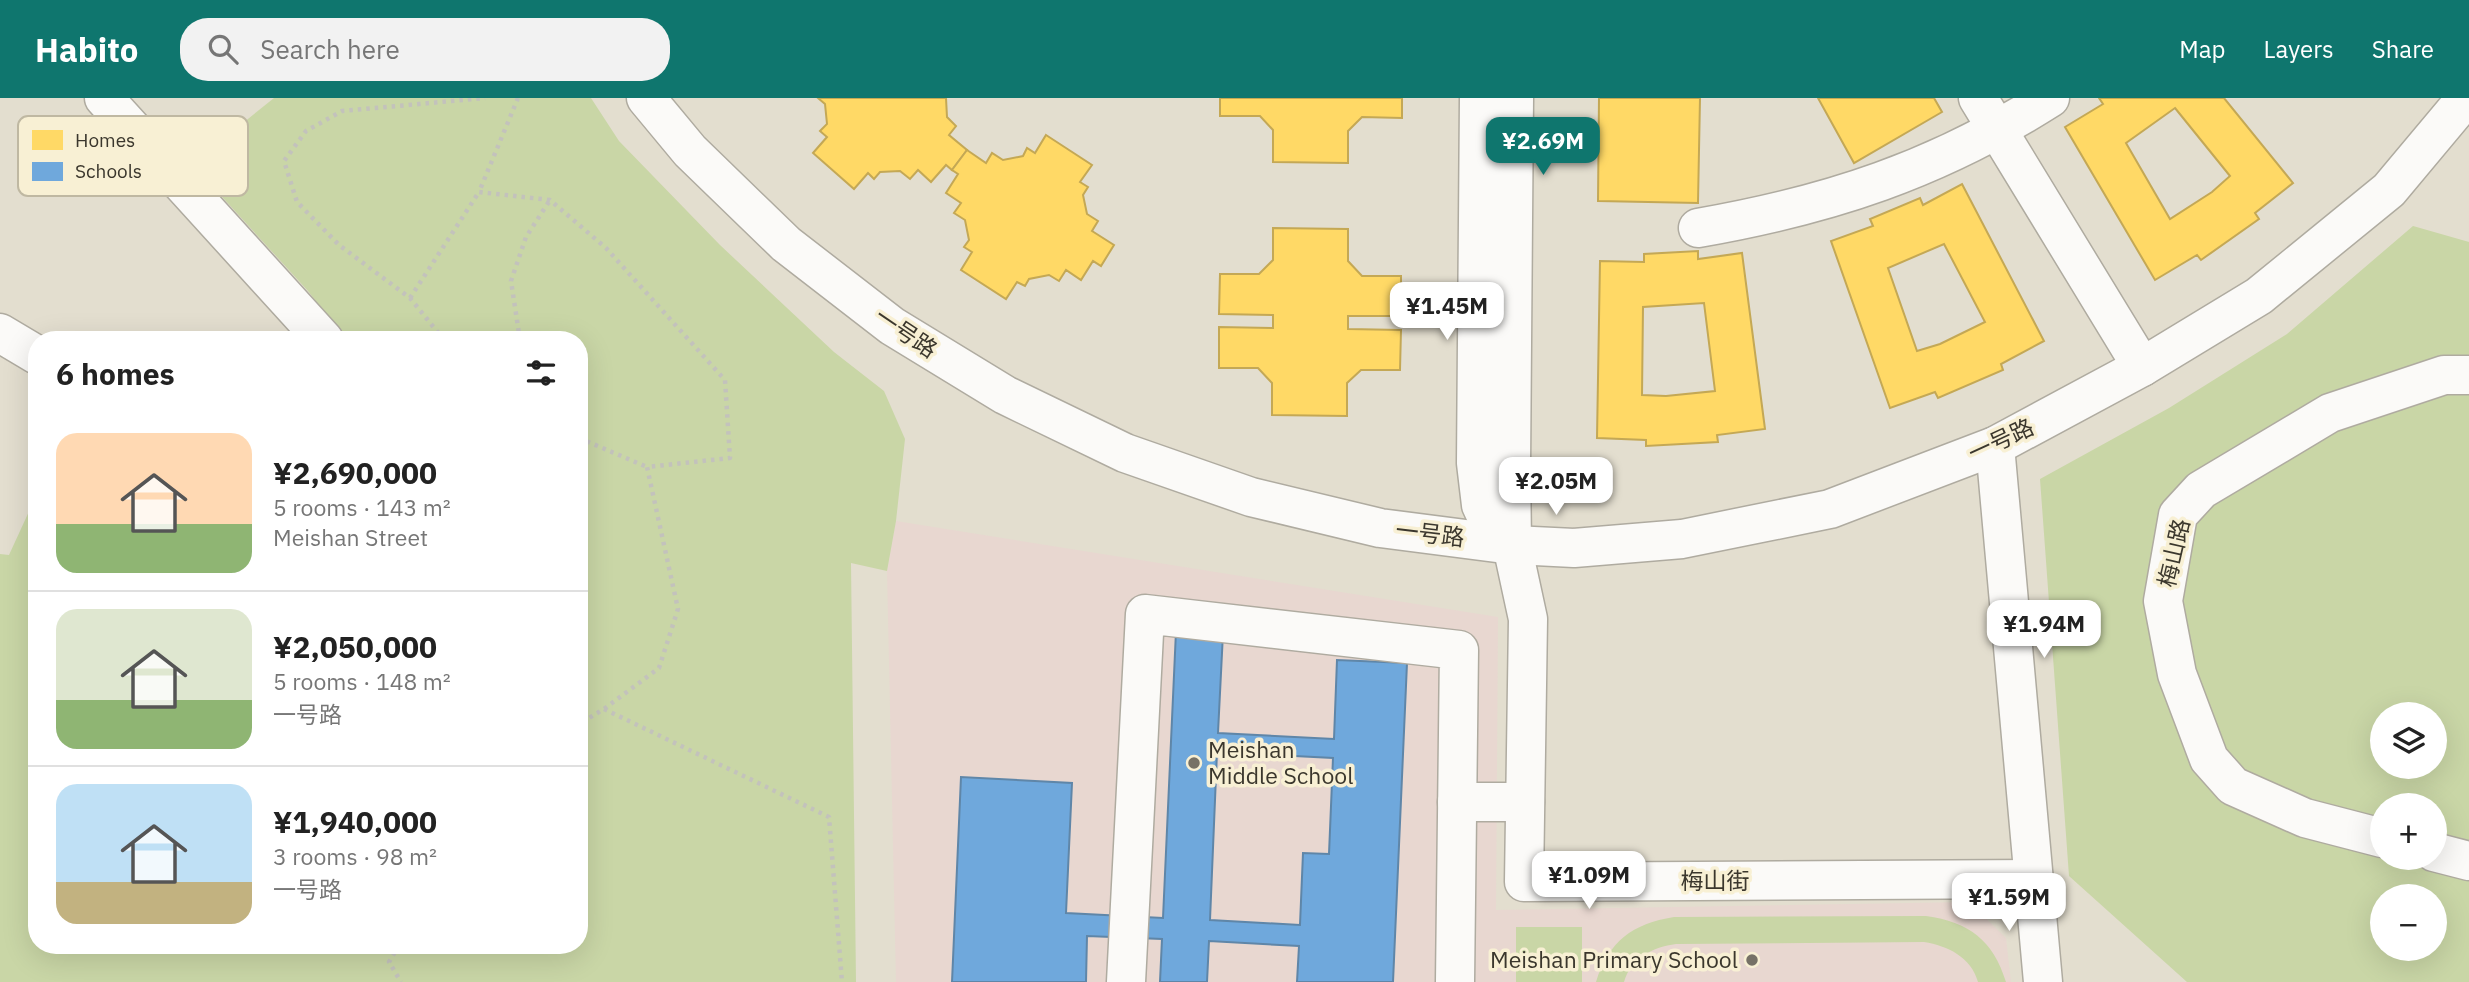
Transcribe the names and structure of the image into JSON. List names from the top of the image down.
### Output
{
  "streets": {
    "street": ["一号路", "梅山路", "梅山街"]
  },
  "crossings": [
    ["一号路", "梅山街"]
  ],
  "places": ["Meishan Middle School", "Meishan Primary School"],
  "legend": ["Homes", "Schools"],
  "page": {
    "header": "Habito",
    "search": "Search here",
    "nav": ["Map", "Layers", "Share"],
    "price": [
      "¥2.69M",
      "¥1.45M",
      "¥2.05M",
      "¥1.94M",
      "¥1.09M",
      "¥1.59M"
    ],
    "heading": "6 homes",
    "list": [
      {
        "name": "¥2,690,000",
        "note": "5 rooms · 143 m² · Meishan Street"
      },
      {
        "name": "¥2,050,000",
        "note": "5 rooms · 148 m² · 一号路"
      },
      {
        "name": "¥1,940,000",
        "note": "3 rooms · 98 m² · 一号路"
      }
    ],
    "map_buttons": ["+", "−"]
  }
}
